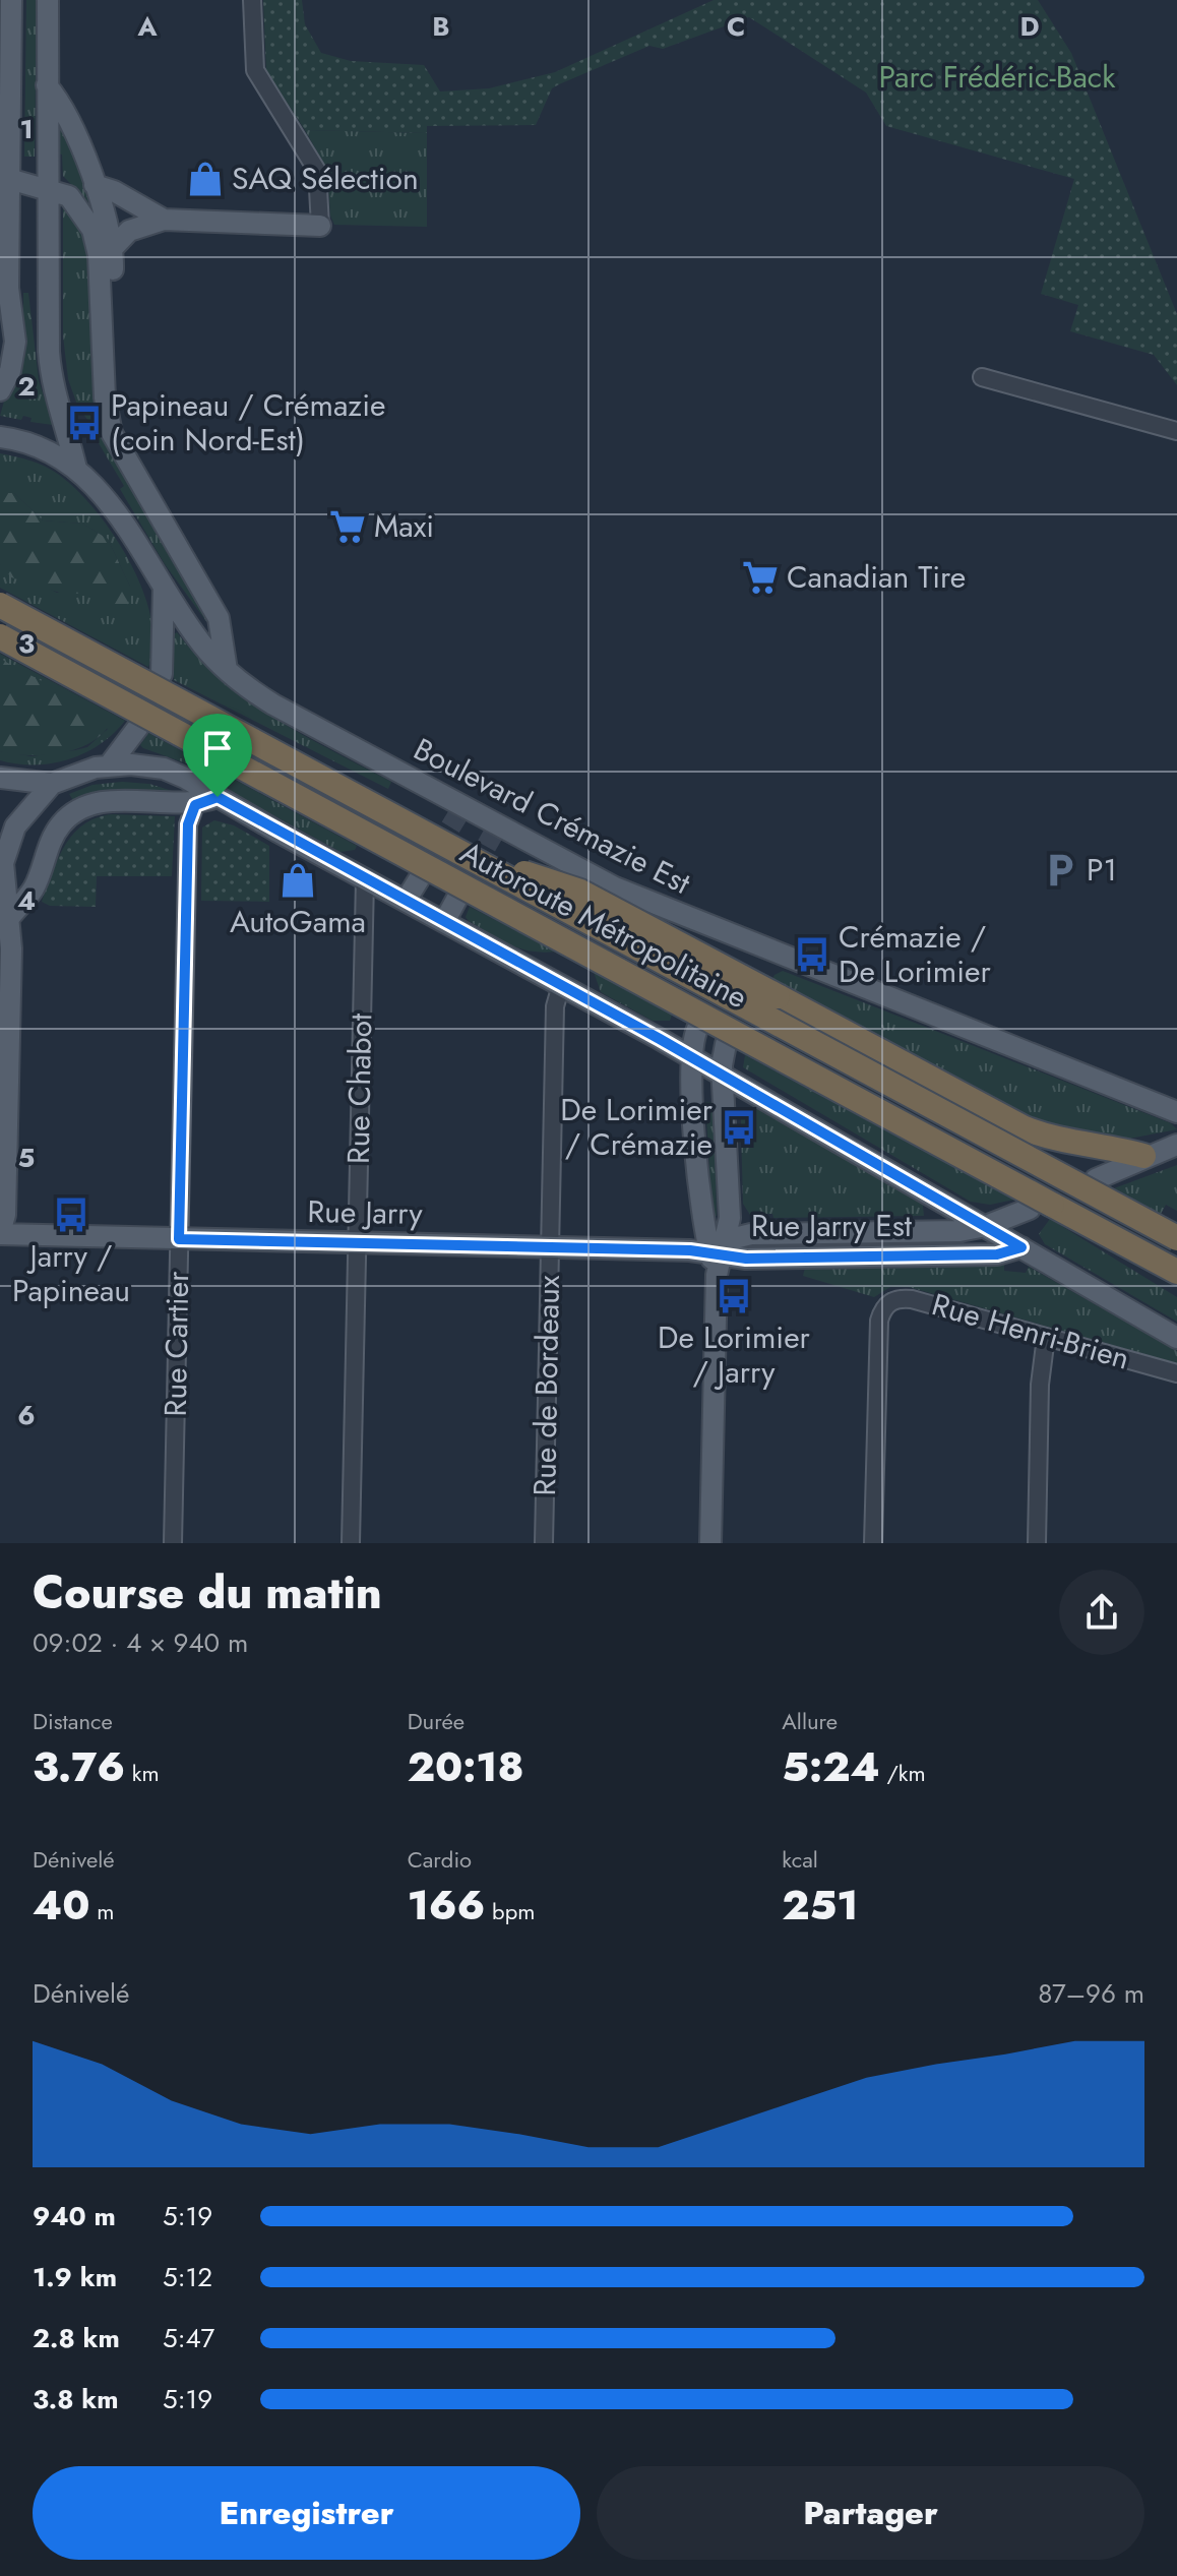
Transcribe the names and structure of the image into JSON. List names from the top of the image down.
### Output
{
  "streets": {
    "highway": ["Autoroute Métropolitaine"],
    "main road": ["Boulevard Crémazie Est", "Rue Jarry", "Rue Jarry Est"],
    "street": [
      "Rue Chabot",
      "Rue Henri-Brien",
      "Rue Cartier",
      "Rue de Bordeaux"
    ]
  },
  "crossings": [
    ["Rue Chabot", "Rue Jarry"],
    ["Rue Jarry", "Rue Jarry Est"],
    ["Rue Jarry", "Rue Cartier"],
    ["Rue Jarry", "Rue de Bordeaux"],
    ["Rue Jarry Est", "Rue de Bordeaux"]
  ],
  "parks": ["Parc Frédéric-Back"],
  "places": {
    "shop": ["SAQ Sélection", "AutoGama"],
    "bus stop": [
      "Papineau / Crémazie (coin Nord-Est)",
      "Crémazie / De Lorimier",
      "De Lorimier / Crémazie",
      "Jarry / Papineau",
      "De Lorimier / Jarry"
    ],
    "supermarket": ["Maxi", "Canadian Tire"],
    "parking": ["P1"]
  },
  "page": {
    "heading": ["Course du matin", "09:02 · 4 × 940 m"],
    "stats": [
      ["Distance", "3.76 km"],
      ["Durée", "20:18"],
      ["Allure", "5:24 /km"],
      ["Dénivelé", "40 m"],
      ["Cardio", "166 bpm"],
      ["kcal", "251"]
    ],
    "chart": ["Dénivelé", "87–96 m"],
    "list": [
      {
        "name": "940 m",
        "note": "5:19"
      },
      {
        "name": "1.9 km",
        "note": "5:12"
      },
      {
        "name": "2.8 km",
        "note": "5:47"
      },
      {
        "name": "3.8 km",
        "note": "5:19"
      }
    ],
    "buttons": ["Enregistrer", "Partager"]
  },
  "grid": {
    "columns": [
      "A",
      "B",
      "C",
      "D"
    ],
    "rows": [
      "1",
      "2",
      "3",
      "4",
      "5",
      "6"
    ]
  }
}
